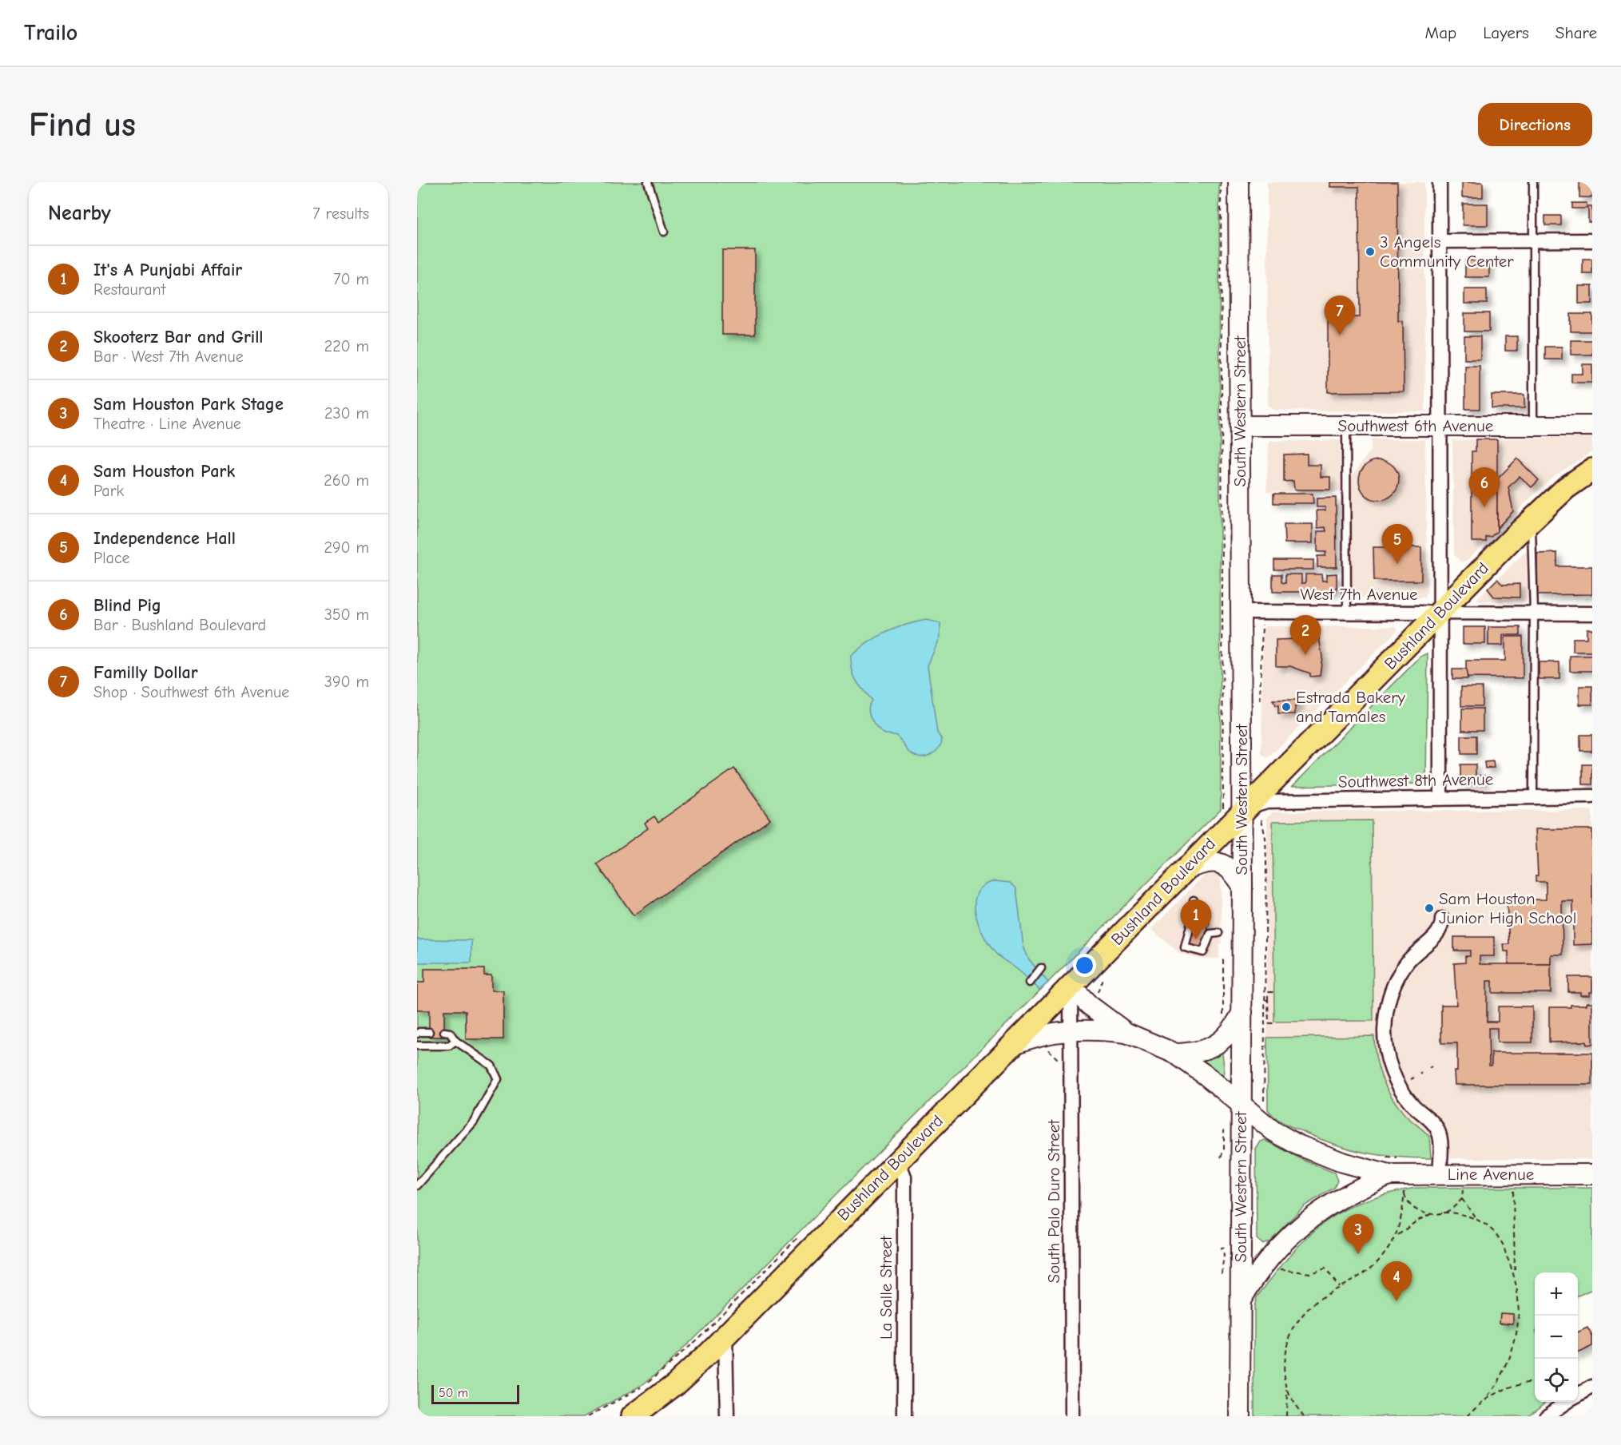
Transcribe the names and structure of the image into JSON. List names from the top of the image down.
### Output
{
  "streets": {
    "main road": [
      "South Western Street",
      "Southwest 6th Avenue",
      "Bushland Boulevard",
      "Line Avenue"
    ],
    "street": [
      "West 7th Avenue",
      "Southwest 8th Avenue",
      "South Palo Duro Street",
      "La Salle Street"
    ]
  },
  "crossings": [
    ["South Western Street", "Southwest 6th Avenue"],
    ["South Western Street", "West 7th Avenue"],
    ["South Western Street", "Bushland Boulevard"],
    ["South Western Street", "Southwest 8th Avenue"],
    ["South Western Street", "Line Avenue"],
    ["West 7th Avenue", "Bushland Boulevard"],
    ["Bushland Boulevard", "Southwest 8th Avenue"],
    ["Bushland Boulevard", "South Palo Duro Street"],
    ["Bushland Boulevard", "La Salle Street"]
  ],
  "places": ["3 Angels Community Center", "Estrada Bakery and Tamales", "Sam Houston Junior High School"],
  "scale_bar": "50 m",
  "page": {
    "header": "Trailo",
    "nav": ["Map", "Layers", "Share"],
    "buttons": "Directions",
    "title": "Find us",
    "heading": ["Nearby", "7 results"],
    "list": [
      {
        "mark": "1",
        "name": "It's A Punjabi Affair",
        "note": "Restaurant",
        "value": "70 m"
      },
      {
        "mark": "2",
        "name": "Skooterz Bar and Grill",
        "note": "Bar · West 7th Avenue",
        "value": "220 m"
      },
      {
        "mark": "3",
        "name": "Sam Houston Park Stage",
        "note": "Theatre · Line Avenue",
        "value": "230 m"
      },
      {
        "mark": "4",
        "name": "Sam Houston Park",
        "note": "Park",
        "value": "260 m"
      },
      {
        "mark": "5",
        "name": "Independence Hall",
        "note": "Place",
        "value": "290 m"
      },
      {
        "mark": "6",
        "name": "Blind Pig",
        "note": "Bar · Bushland Boulevard",
        "value": "350 m"
      },
      {
        "mark": "7",
        "name": "Familly Dollar",
        "note": "Shop · Southwest 6th Avenue",
        "value": "390 m"
      }
    ],
    "pins": [
      "7",
      "6",
      "5",
      "2",
      "1",
      "3",
      "4"
    ],
    "map_buttons": ["+", "−"],
    "scale": "50 m"
  }
}
